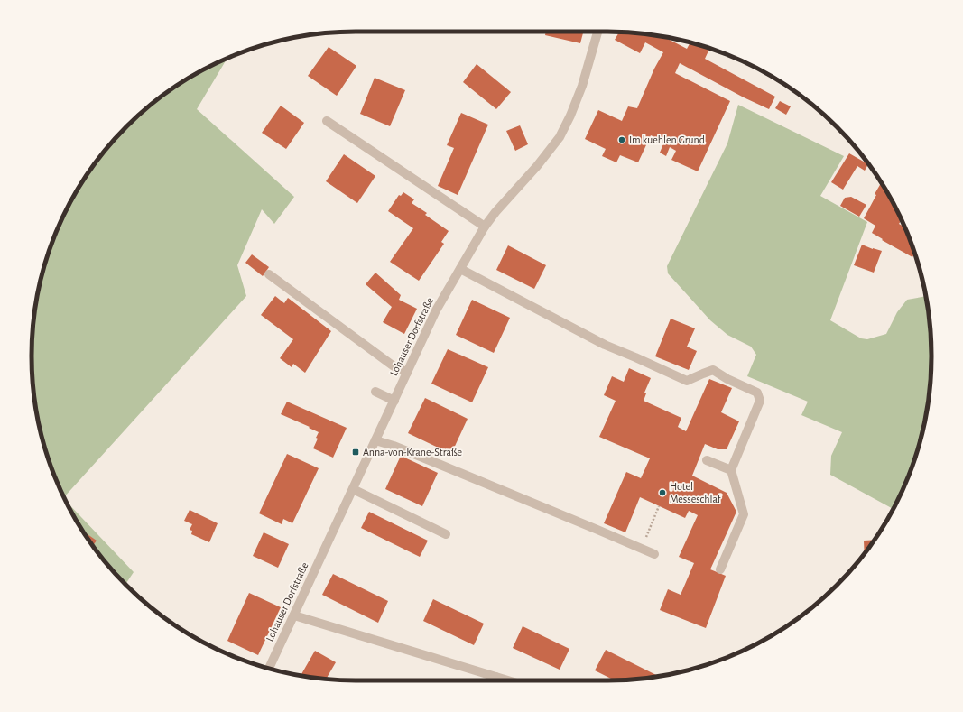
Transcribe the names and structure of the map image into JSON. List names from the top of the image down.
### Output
{
  "streets": {
    "street": ["Lohauser Dorfstraße"]
  },
  "places": {
    "other": ["Im kuehlen Grund", "Hotel Messeschlaf"],
    "transit": ["Anna-von-Krane-Straße"]
  }
}
